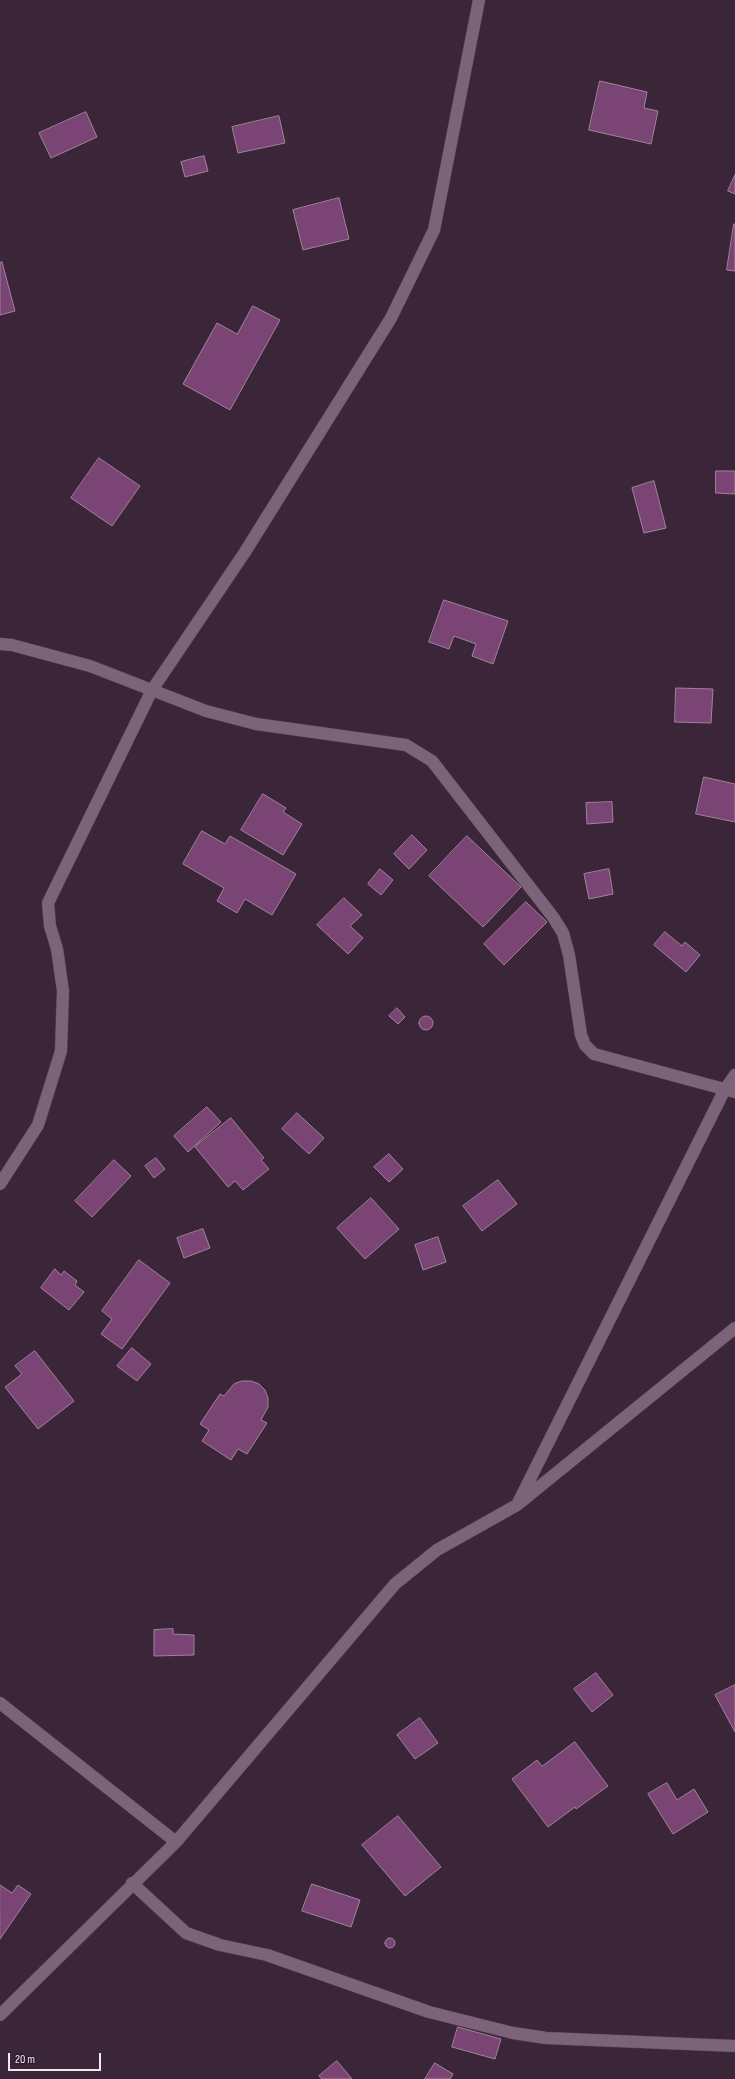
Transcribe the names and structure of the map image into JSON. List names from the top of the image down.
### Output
{
  "scale_bar": "20 m"
}
